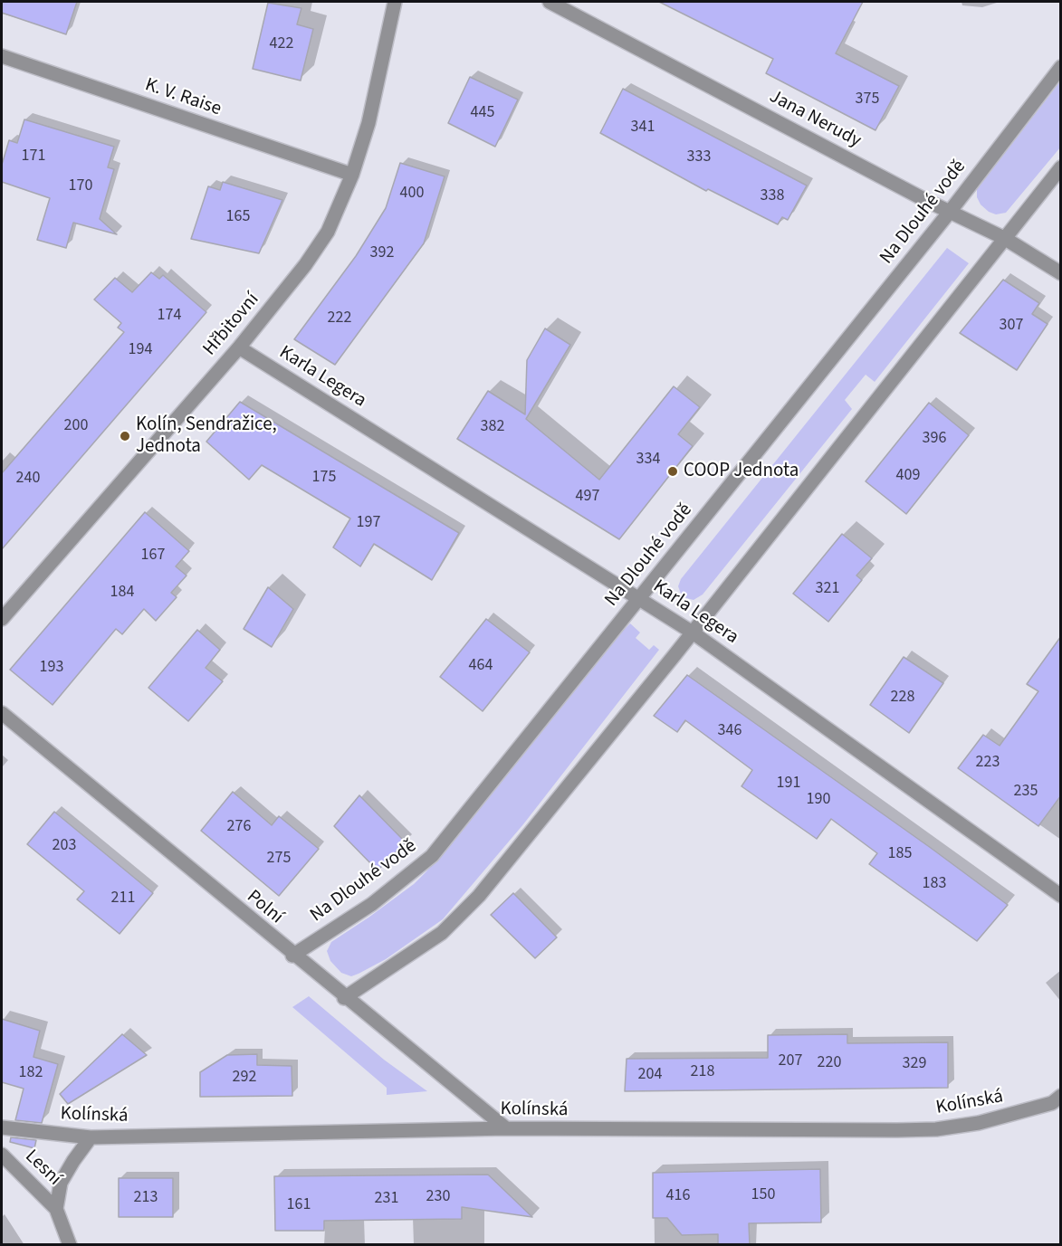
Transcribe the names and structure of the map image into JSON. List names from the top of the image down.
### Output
{
  "streets": {
    "street": [
      "K. V. Raise",
      "Jana Nerudy",
      "Na Dlouhé vodě",
      "Hřbitovní",
      "Karla Legera",
      "Polní",
      "Kolínská",
      "Lesní"
    ]
  },
  "crossings": [
    ["K. V. Raise", "Hřbitovní"],
    ["Jana Nerudy", "Na Dlouhé vodě"],
    ["Na Dlouhé vodě", "Karla Legera"],
    ["Na Dlouhé vodě", "Polní"],
    ["Hřbitovní", "Karla Legera"],
    ["Polní", "Kolínská"],
    ["Kolínská", "Lesní"]
  ],
  "places": ["Kolín, Sendražice, Jednota", "COOP Jednota"],
  "house_numbers": [
    "422",
    "375",
    "445",
    "341",
    "171",
    "333",
    "170",
    "400",
    "338",
    "165",
    "392",
    "174",
    "222",
    "307",
    "194",
    "200",
    "382",
    "396",
    "334",
    "409",
    "175",
    "240",
    "497",
    "197",
    "167",
    "321",
    "184",
    "464",
    "193",
    "228",
    "346",
    "223",
    "191",
    "235",
    "190",
    "276",
    "203",
    "185",
    "275",
    "183",
    "211",
    "207",
    "220",
    "329",
    "218",
    "182",
    "204",
    "292",
    "150",
    "416",
    "230",
    "213",
    "231",
    "161"
  ]
}
